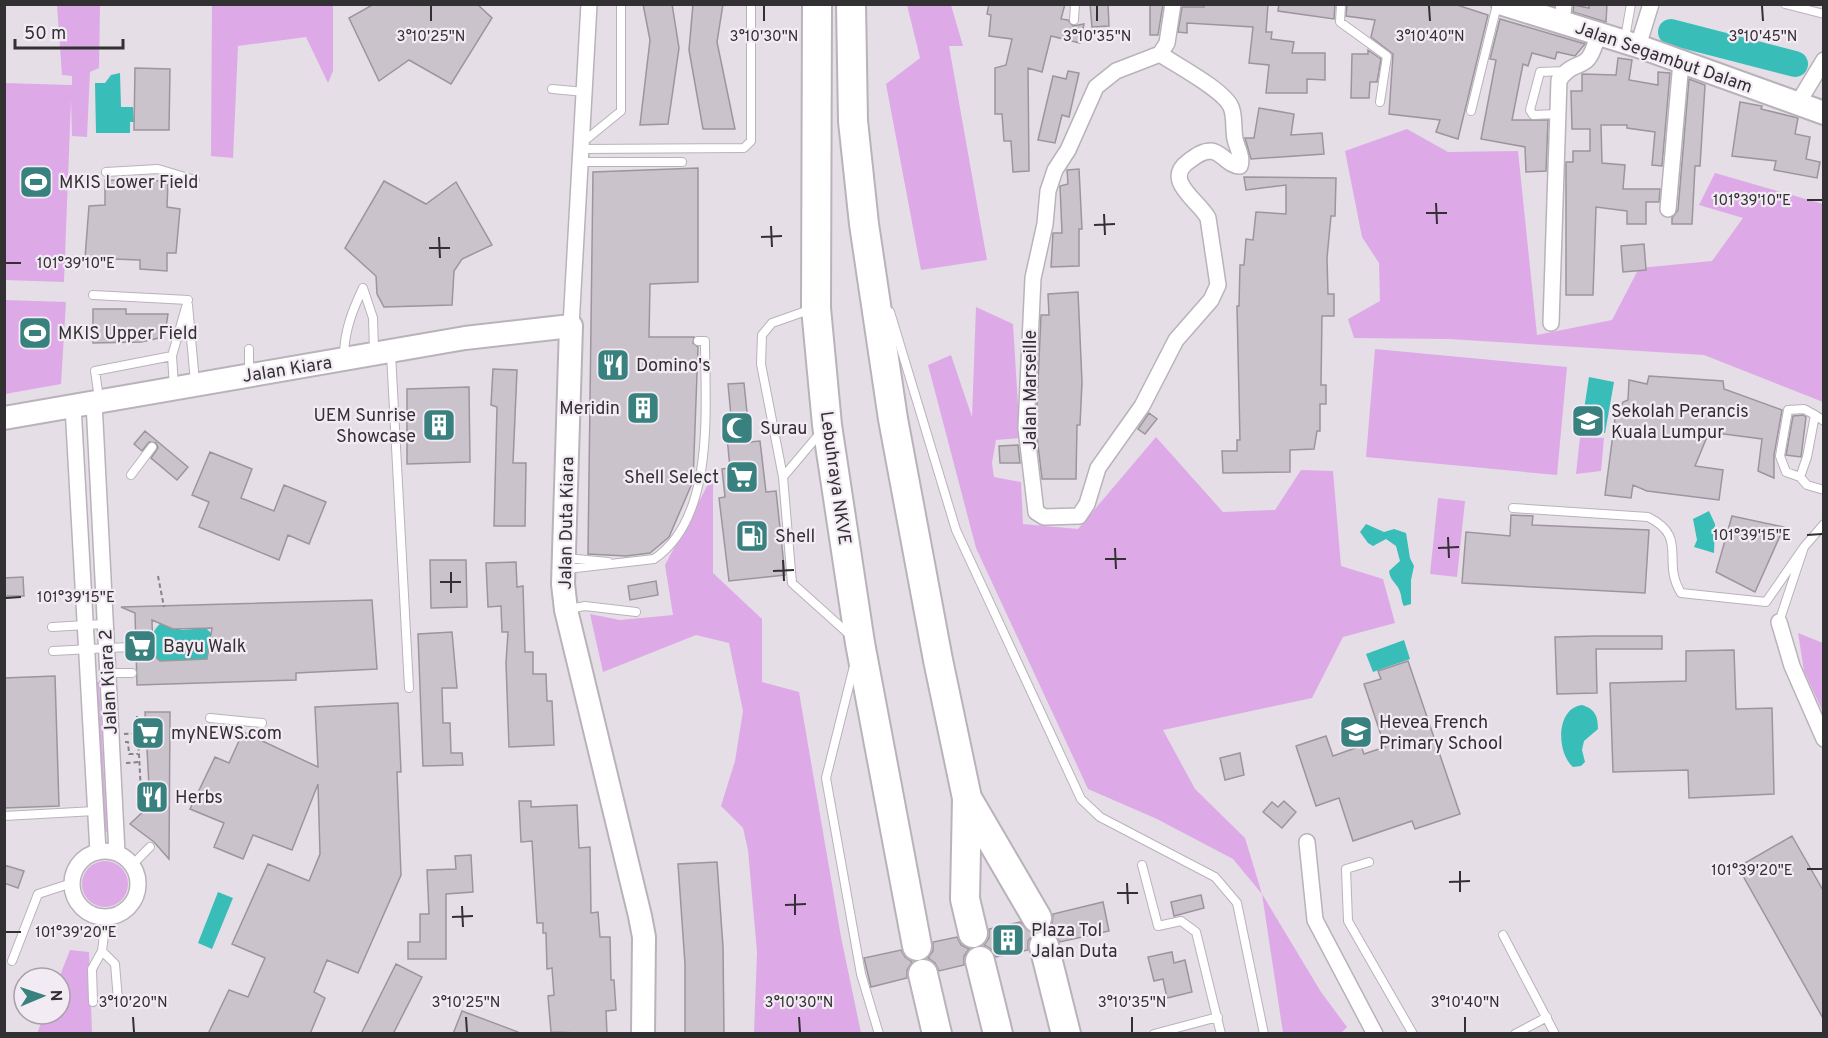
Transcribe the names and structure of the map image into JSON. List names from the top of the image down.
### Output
{
  "streets": {
    "highway": ["Lebuhraya NKVE"],
    "main road": ["Jalan Segambut Dalam", "Jalan Kiara", "Jalan Duta Kiara"],
    "street": ["Jalan Marseille", "Jalan Kiara 2"]
  },
  "crossings": [
    ["Jalan Kiara", "Jalan Duta Kiara"],
    ["Jalan Kiara", "Jalan Kiara 2"]
  ],
  "places": {
    "sports": ["MKIS Lower Field", "MKIS Upper Field"],
    "restaurant": ["Domino's", "Herbs"],
    "building": ["Meridin", "UEM Sunrise Showcase", "Plaza Tol Jalan Duta"],
    "school or university": ["Sekolah Perancis Kuala Lumpur", "Hevea French Primary School"],
    "mosque": ["Surau"],
    "supermarket": ["Shell Select", "Bayu Walk", "myNEWS.com"],
    "fuel station": ["Shell"]
  },
  "scale_bar": "50 m",
  "north": "right",
  "coordinates": [
    "3°10'25\"N",
    "3°10'30\"N",
    "3°10'35\"N",
    "3°10'40\"N",
    "3°10'45\"N",
    "101°39'10\"E",
    "101°39'15\"E",
    "101°39'20\"E",
    "3°10'20\"N"
  ]
}
